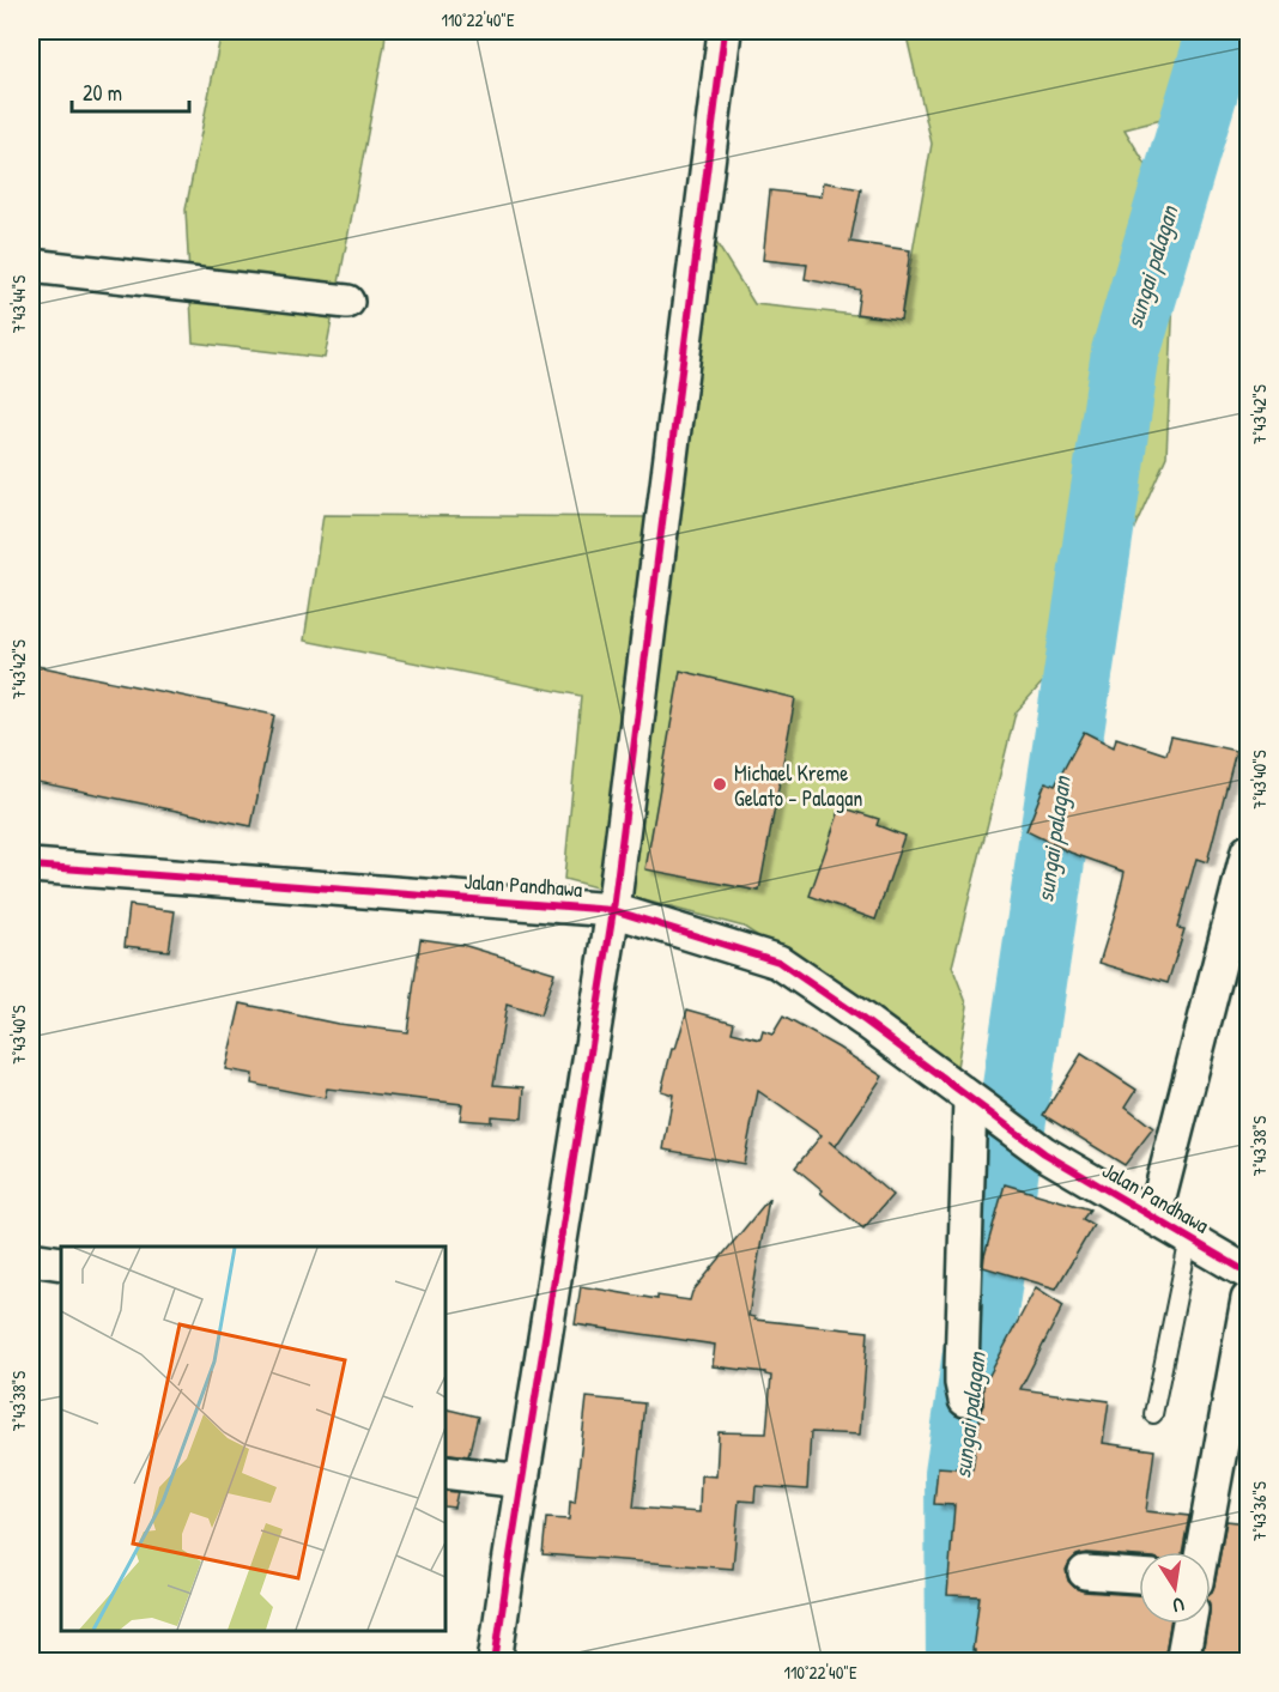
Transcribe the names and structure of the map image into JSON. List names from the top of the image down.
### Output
{
  "streets": {
    "street": ["Jalan Pandhawa"]
  },
  "water": ["sungai palagan"],
  "places": ["Michael Kreme Gelato - Palagan"],
  "scale_bar": "20 m",
  "north": "bottom",
  "coordinates": [
    "110°22'40\"E",
    "7°43'44\"S",
    "7°43'42\"S",
    "7°43'40\"S",
    "7°43'38\"S",
    "7°43'36\"S"
  ]
}
